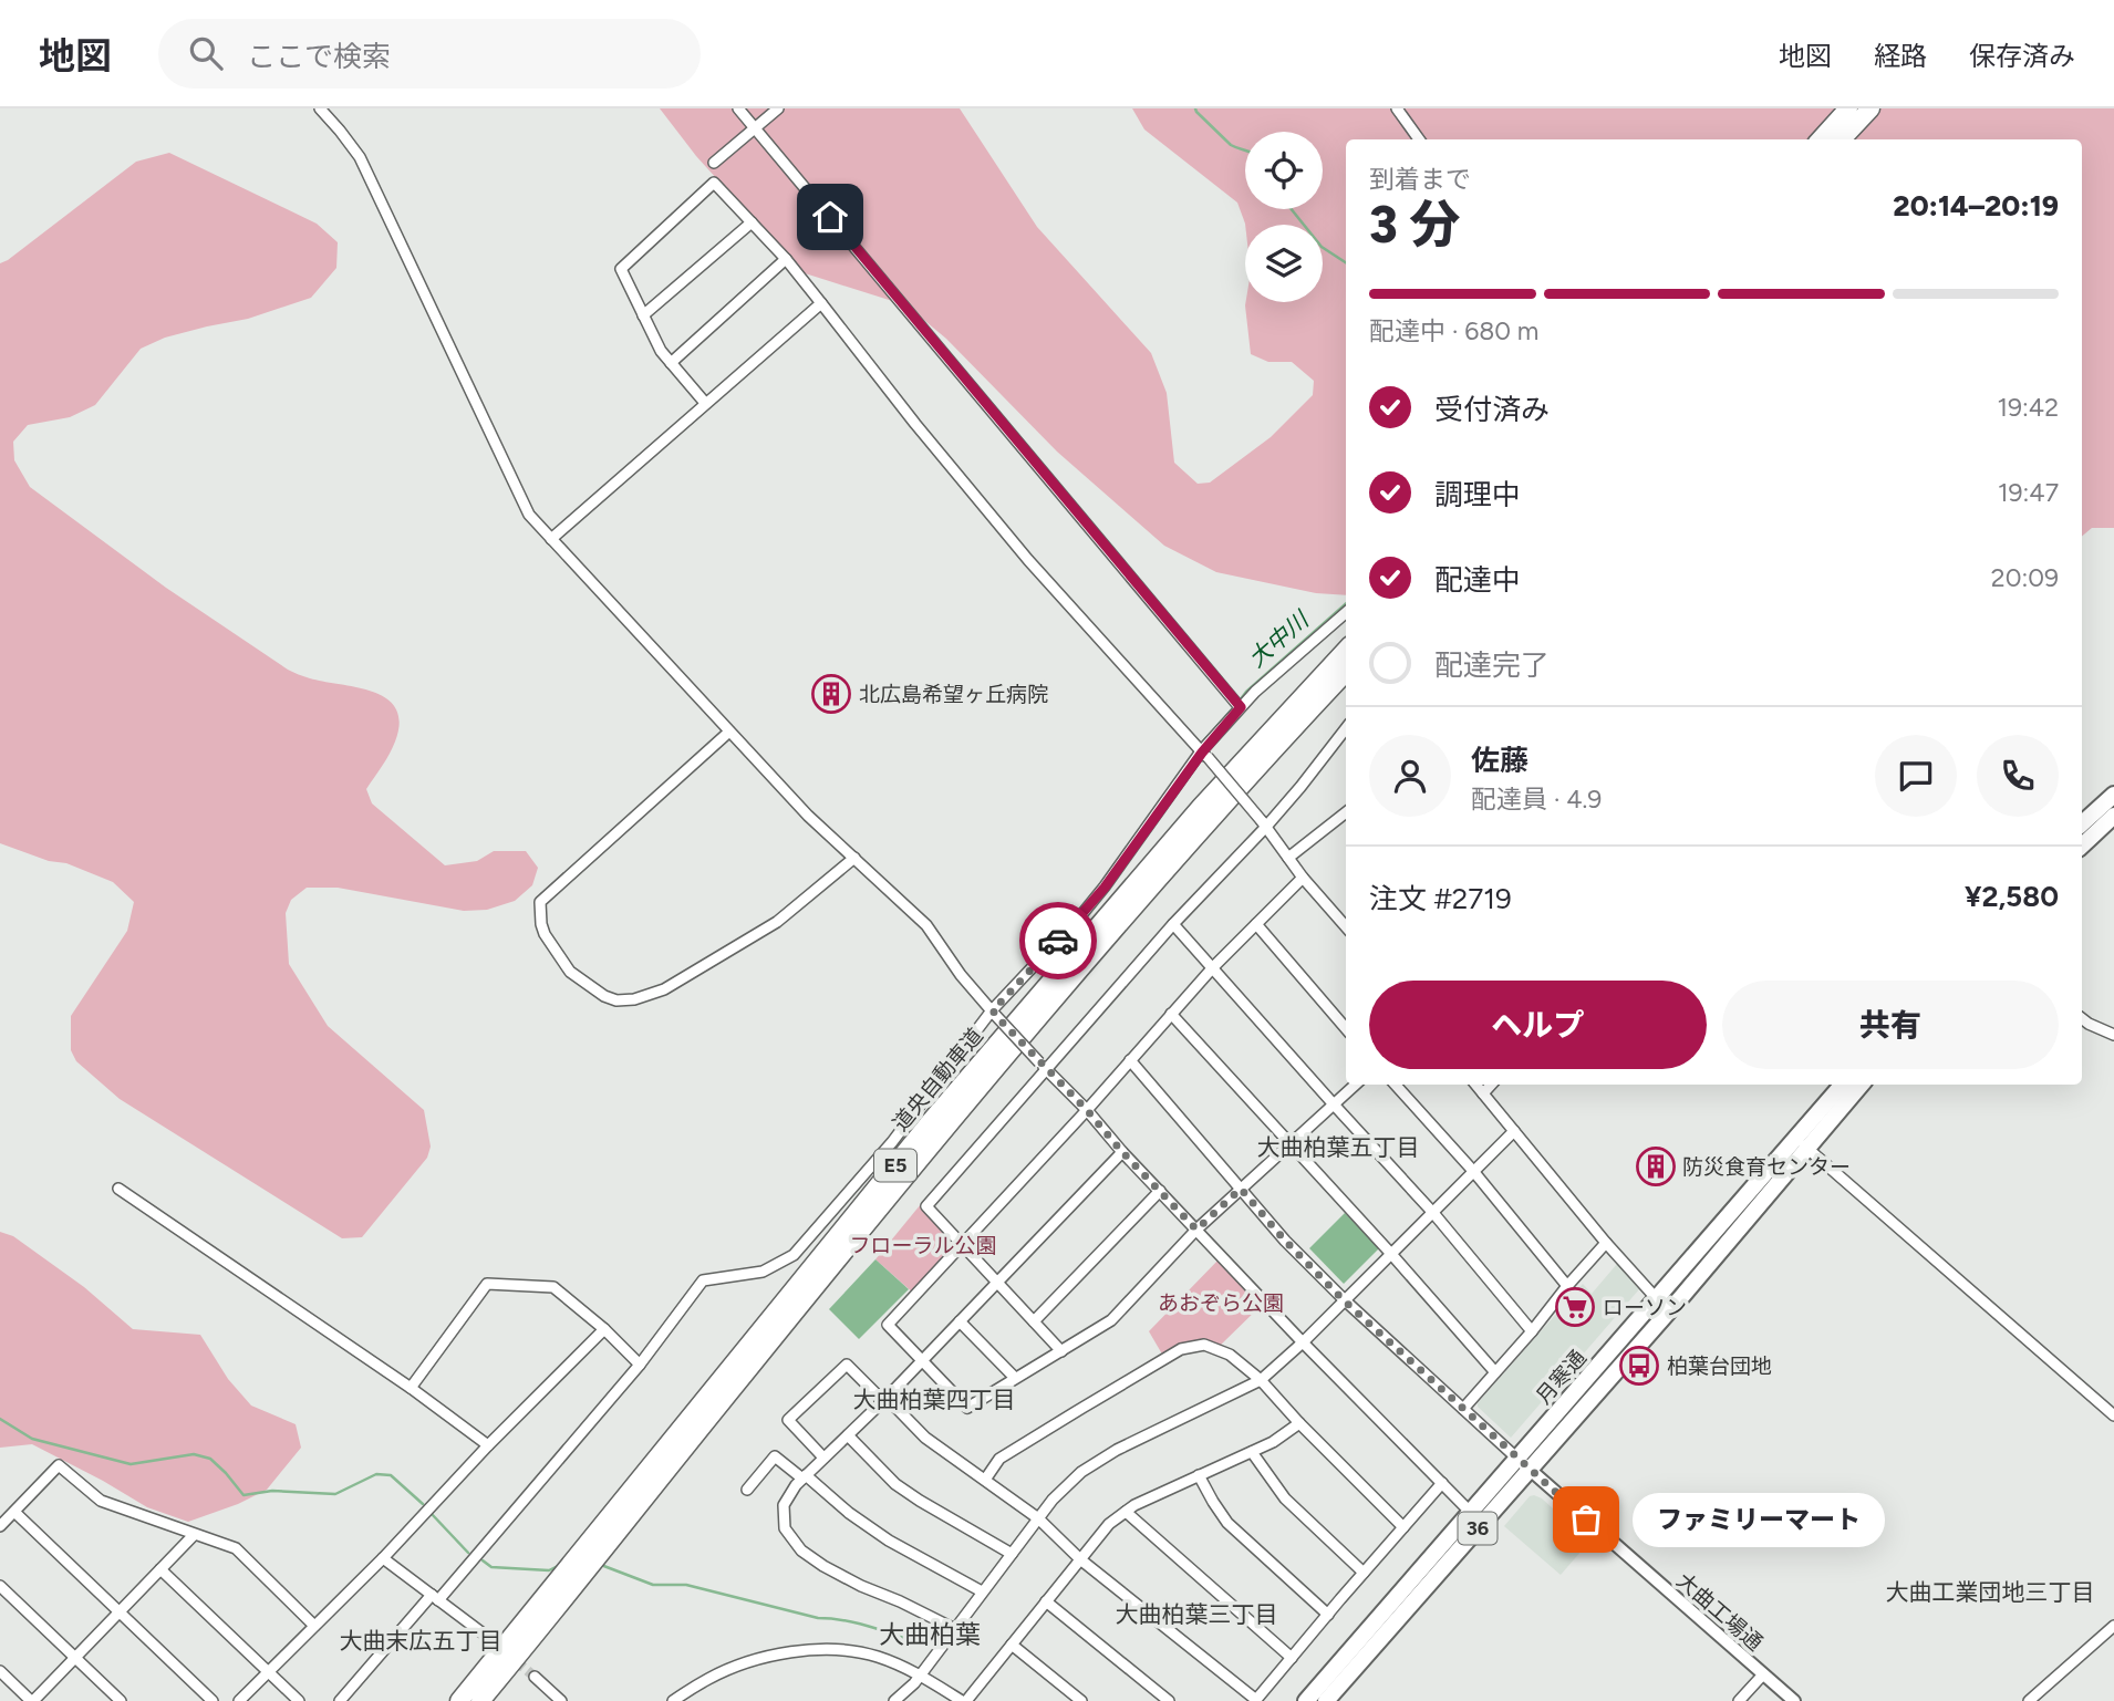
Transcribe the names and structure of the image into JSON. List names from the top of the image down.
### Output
{
  "streets": {
    "highway": [
      "道央自動車道",
      "E5",
      "月寒通",
      "36"
    ],
    "street": ["大曲工場通"]
  },
  "crossings": [
    ["月寒通", "大曲工場通"]
  ],
  "districts": [
    "大曲柏葉五丁目",
    "大曲柏葉四丁目",
    "大曲工業団地三丁目",
    "大曲柏葉三丁目",
    "大曲柏葉",
    "大曲末広五丁目"
  ],
  "water": ["大中川"],
  "parks": ["フローラル公園", "あおぞら公園"],
  "places": {
    "building": ["北広島希望ヶ丘病院", "防災食育センター"],
    "supermarket": ["ローソン"],
    "bus stop": ["柏葉台団地"],
    "other": ["ファミリーマート"]
  },
  "page": {
    "header": "地図",
    "search": "ここで検索",
    "nav": ["地図", "経路", "保存済み"],
    "heading": ["3 分", "到着まで", "20:14–20:19"],
    "panel": [
      "佐藤",
      "配達員 · 4.9",
      "注文 #2719",
      "¥2,580"
    ],
    "bar": "配達中 · 680 m",
    "list": [
      ["受付済み", "19:42"],
      ["調理中", "19:47"],
      ["配達中", "20:09"],
      "配達完了"
    ],
    "buttons": ["ヘルプ", "共有"],
    "bubble": "ファミリーマート"
  }
}
